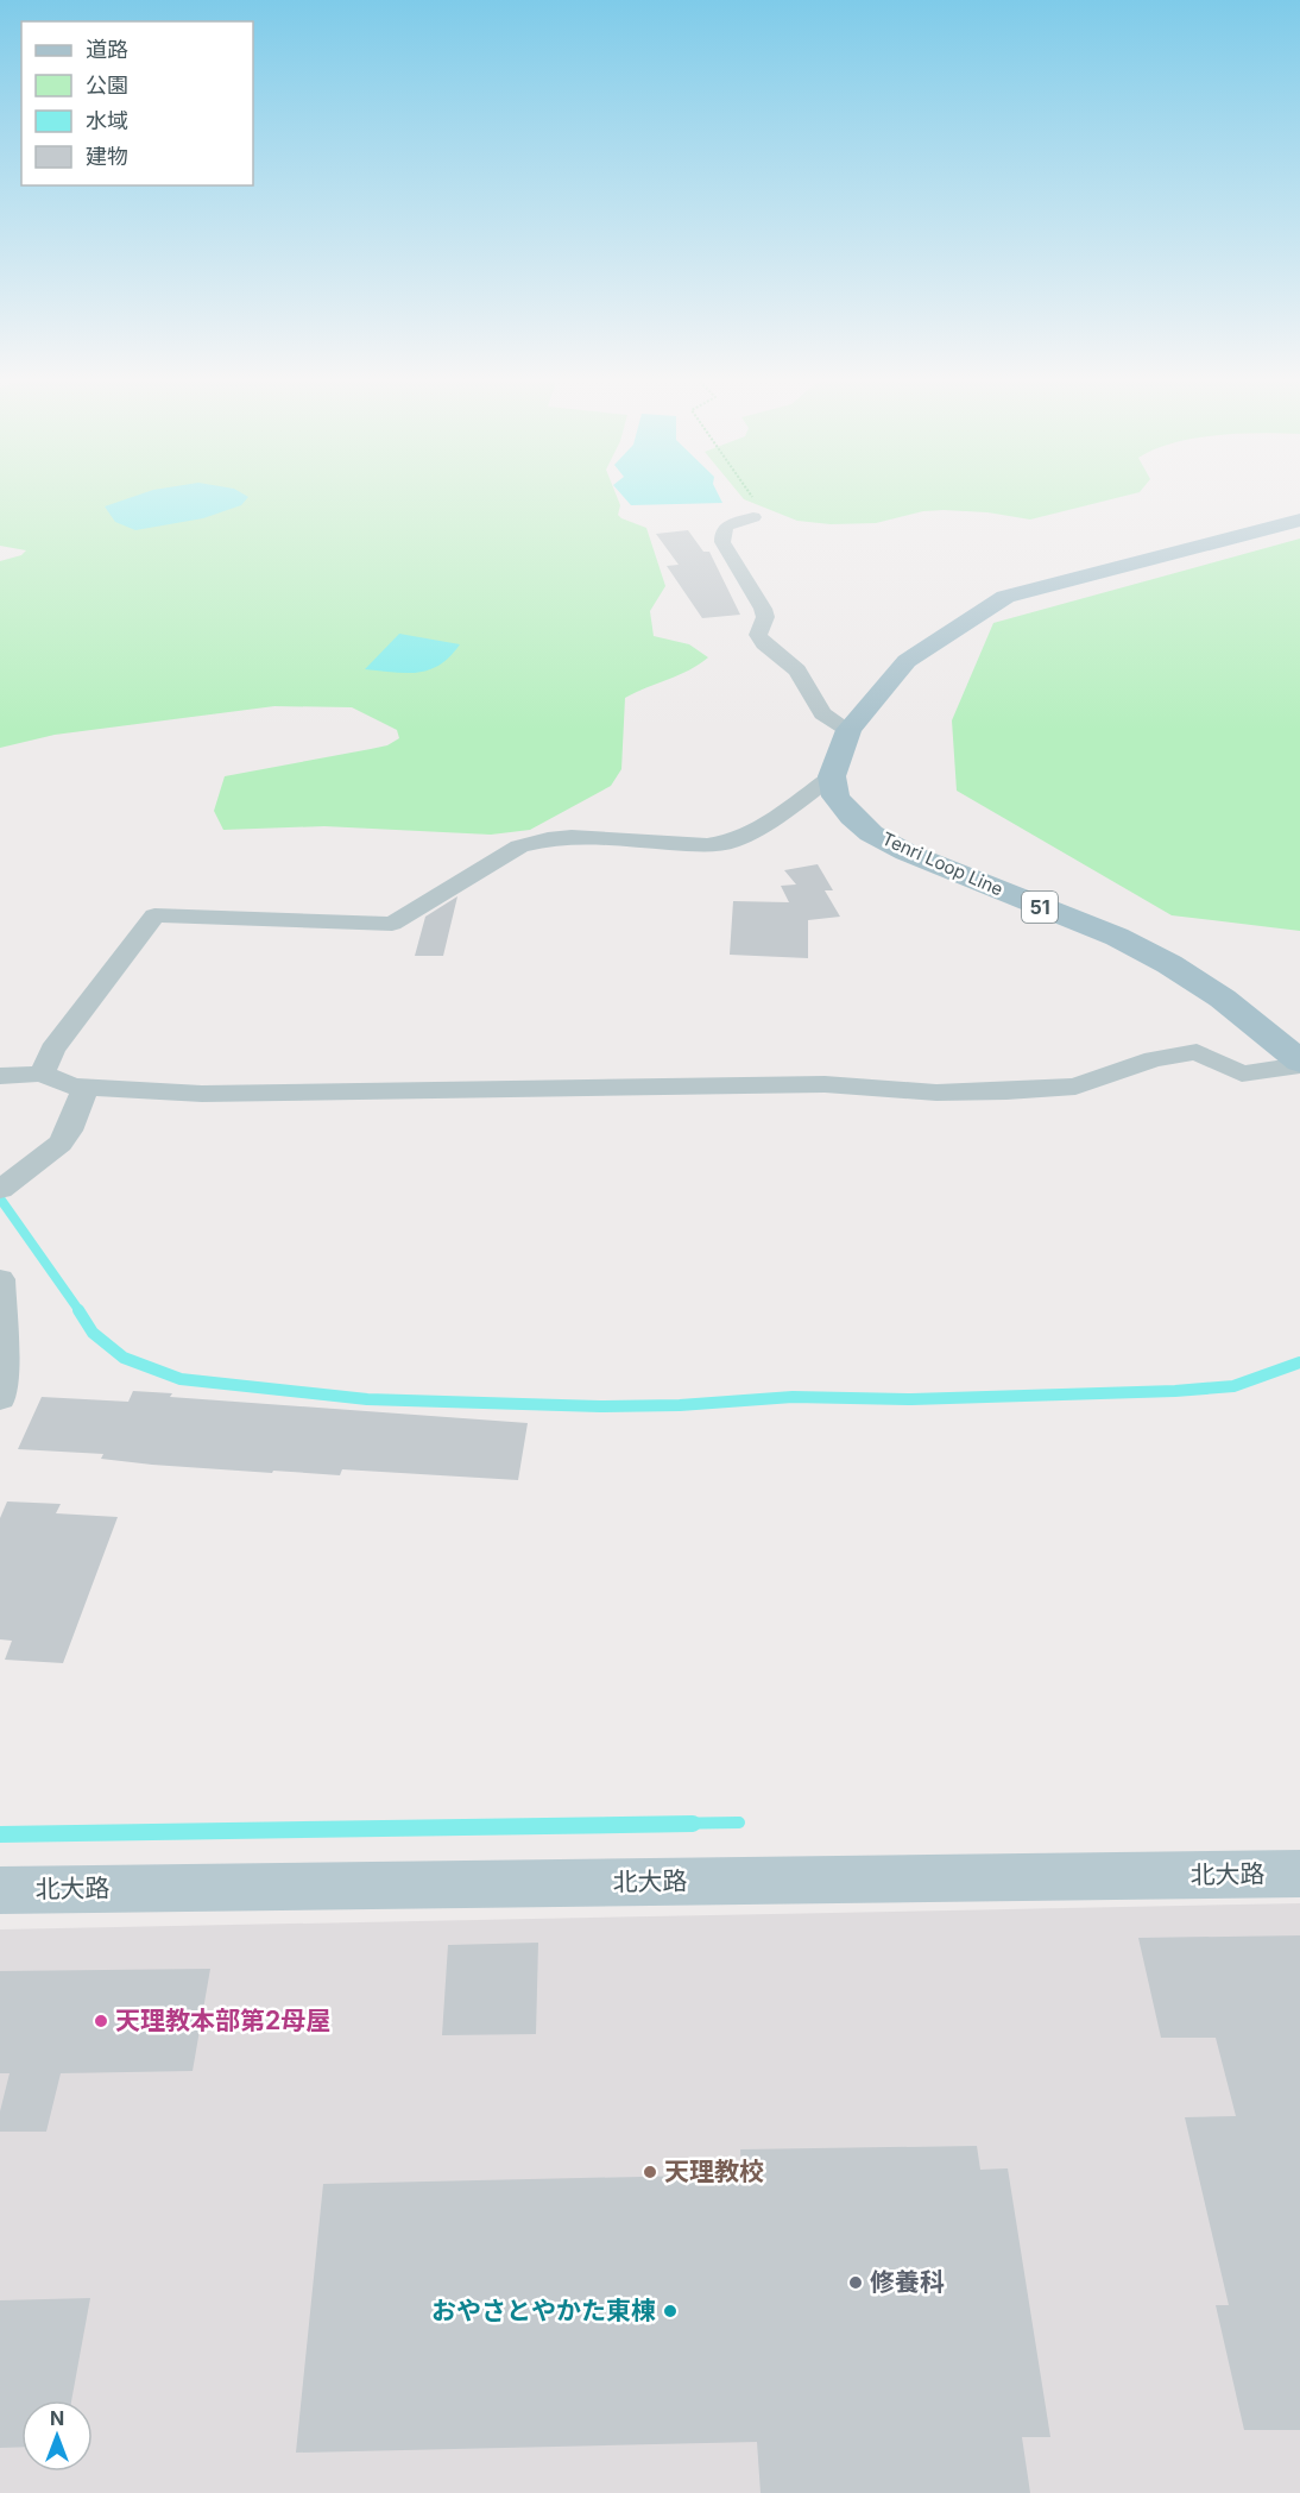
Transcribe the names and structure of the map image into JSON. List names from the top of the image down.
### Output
{
  "streets": {
    "main road": ["Tenri Loop Line", "51"],
    "street": ["北大路"]
  },
  "places": [
    "天理教本部第2母屋",
    "天理教校",
    "修養科",
    "おやさとやかた東棟"
  ],
  "legend": [
    "道路",
    "公園",
    "水域",
    "建物"
  ],
  "north": "top"
}
